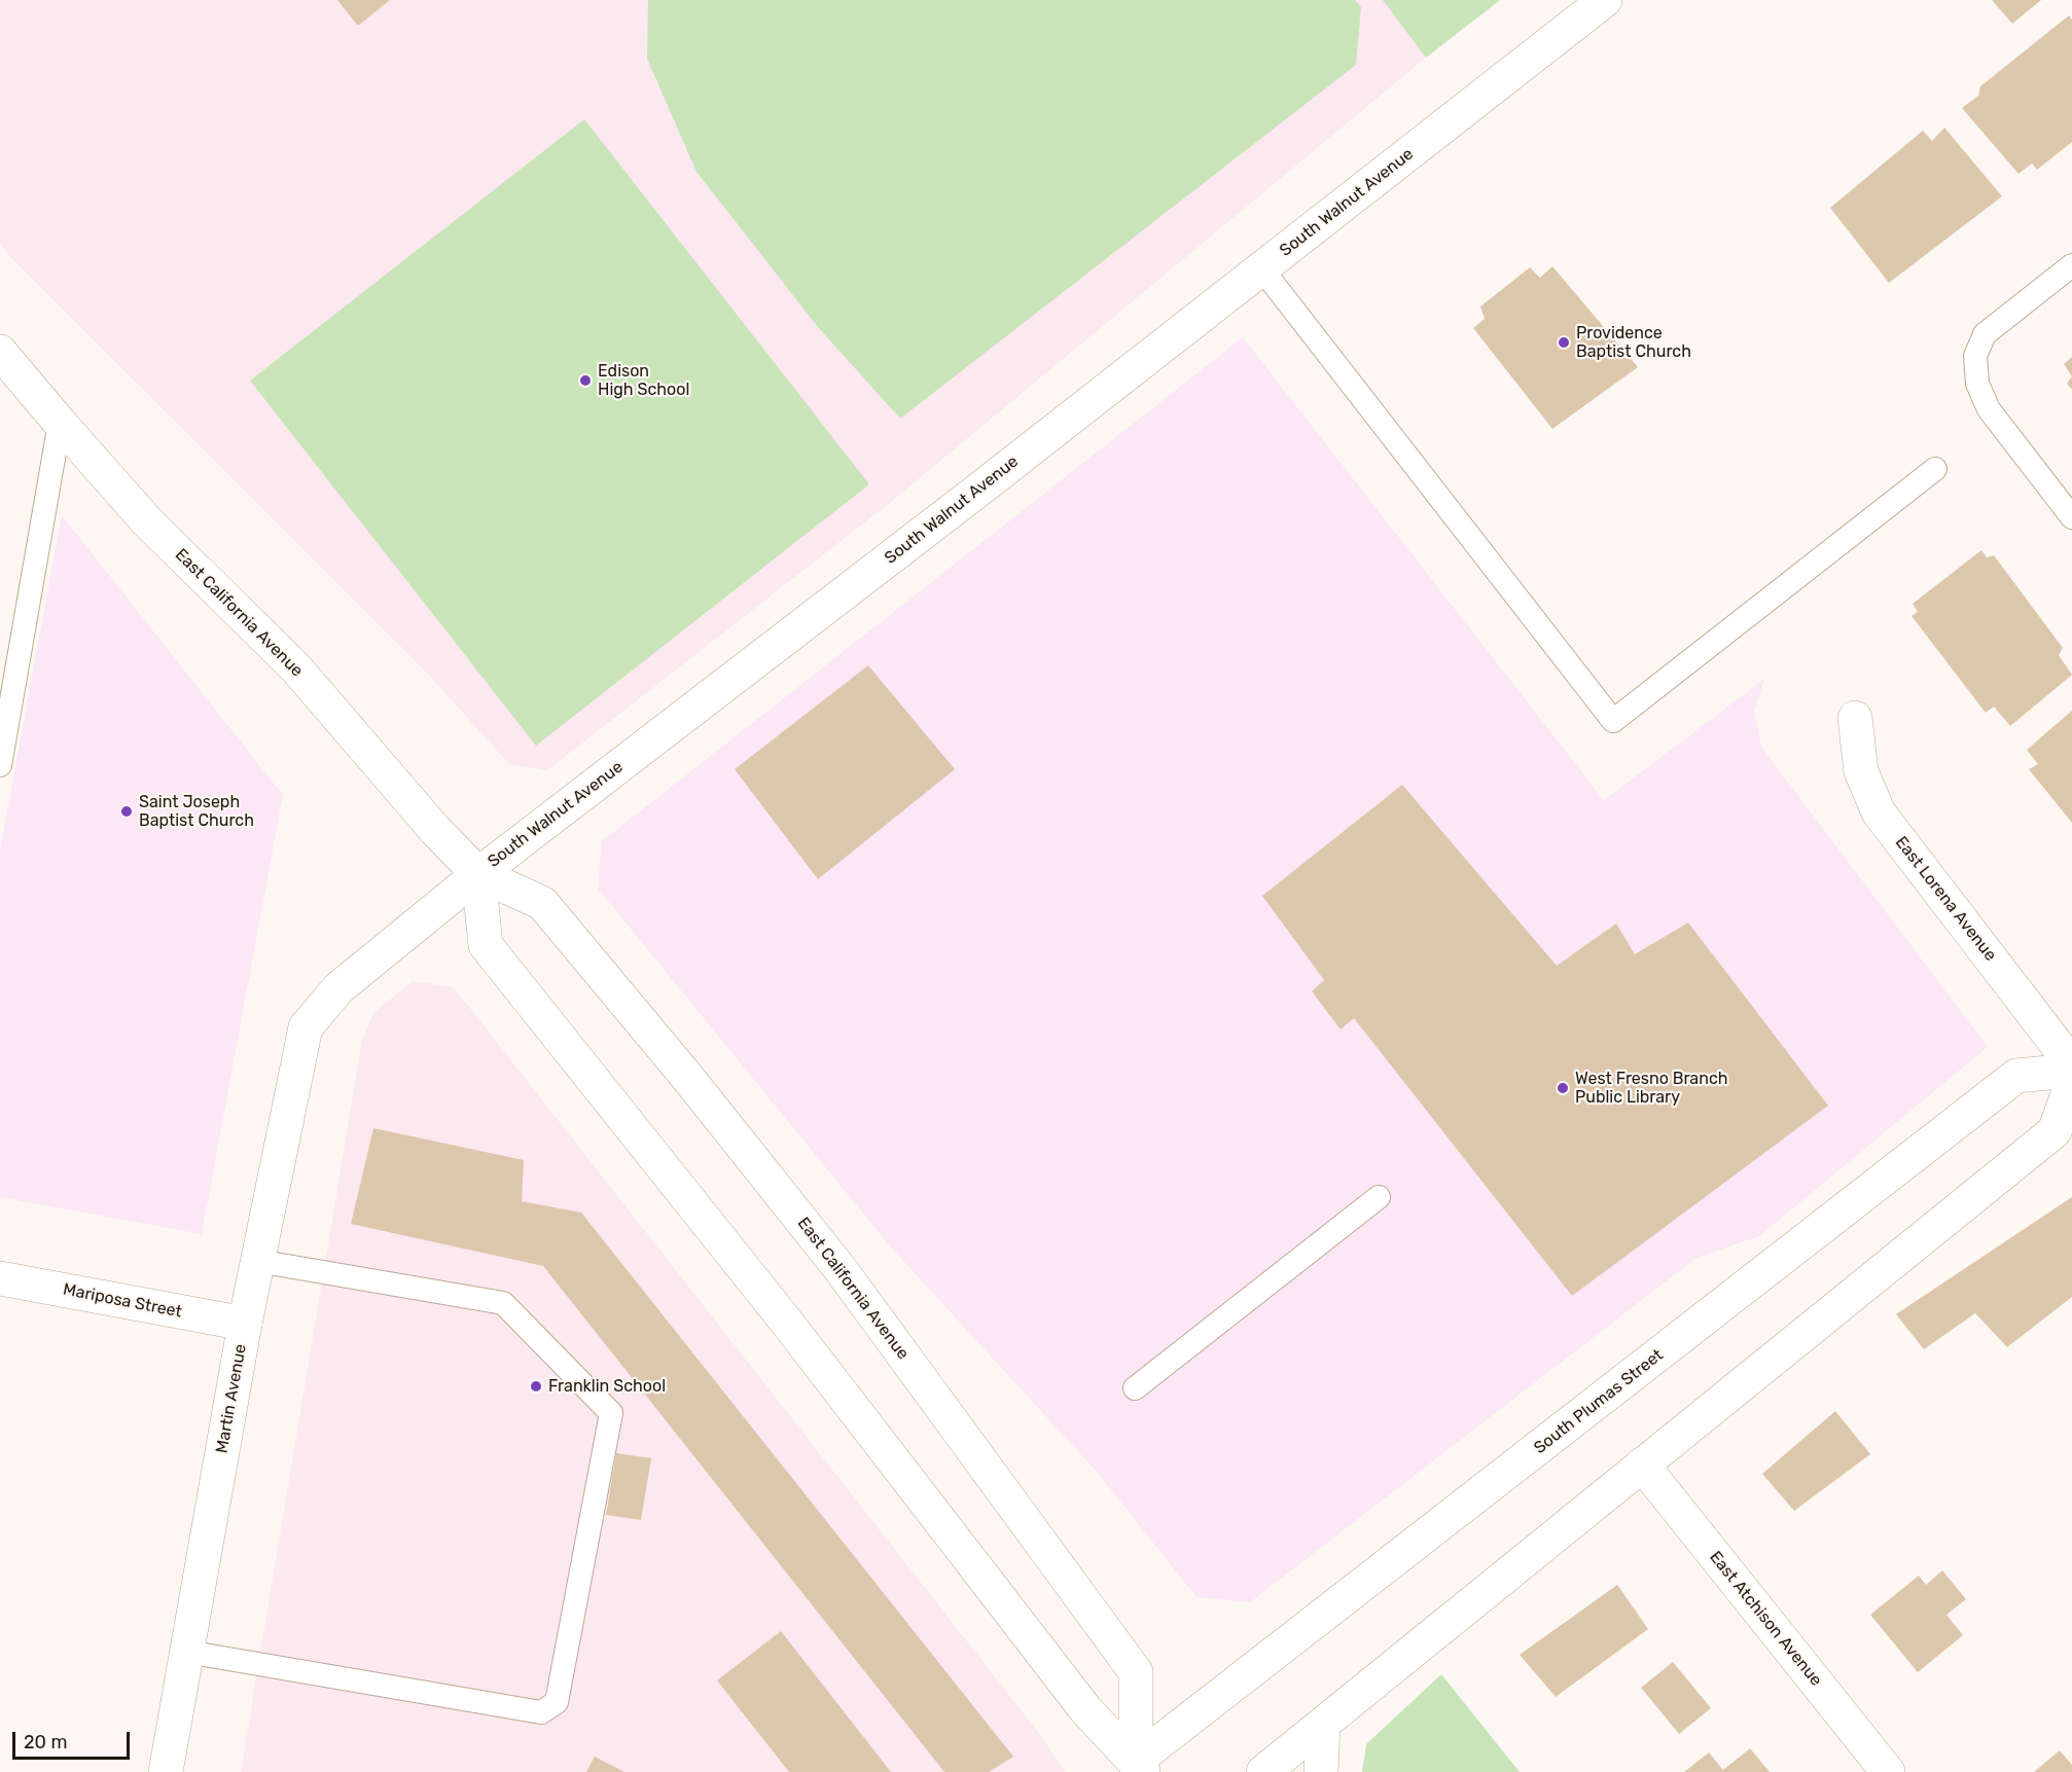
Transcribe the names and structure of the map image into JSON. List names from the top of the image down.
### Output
{
  "streets": {
    "street": [
      "South Walnut Avenue",
      "East California Avenue",
      "East Lorena Avenue",
      "Mariposa Street",
      "Martin Avenue",
      "South Plumas Street",
      "East Atchison Avenue"
    ]
  },
  "crossings": [
    ["South Walnut Avenue", "East California Avenue"],
    ["South Walnut Avenue", "Martin Avenue"],
    ["East California Avenue", "South Plumas Street"],
    ["Mariposa Street", "Martin Avenue"]
  ],
  "places": [
    "Providence Baptist Church",
    "Edison High School",
    "Saint Joseph Baptist Church",
    "West Fresno Branch Public Library",
    "Franklin School"
  ],
  "scale_bar": "20 m"
}
